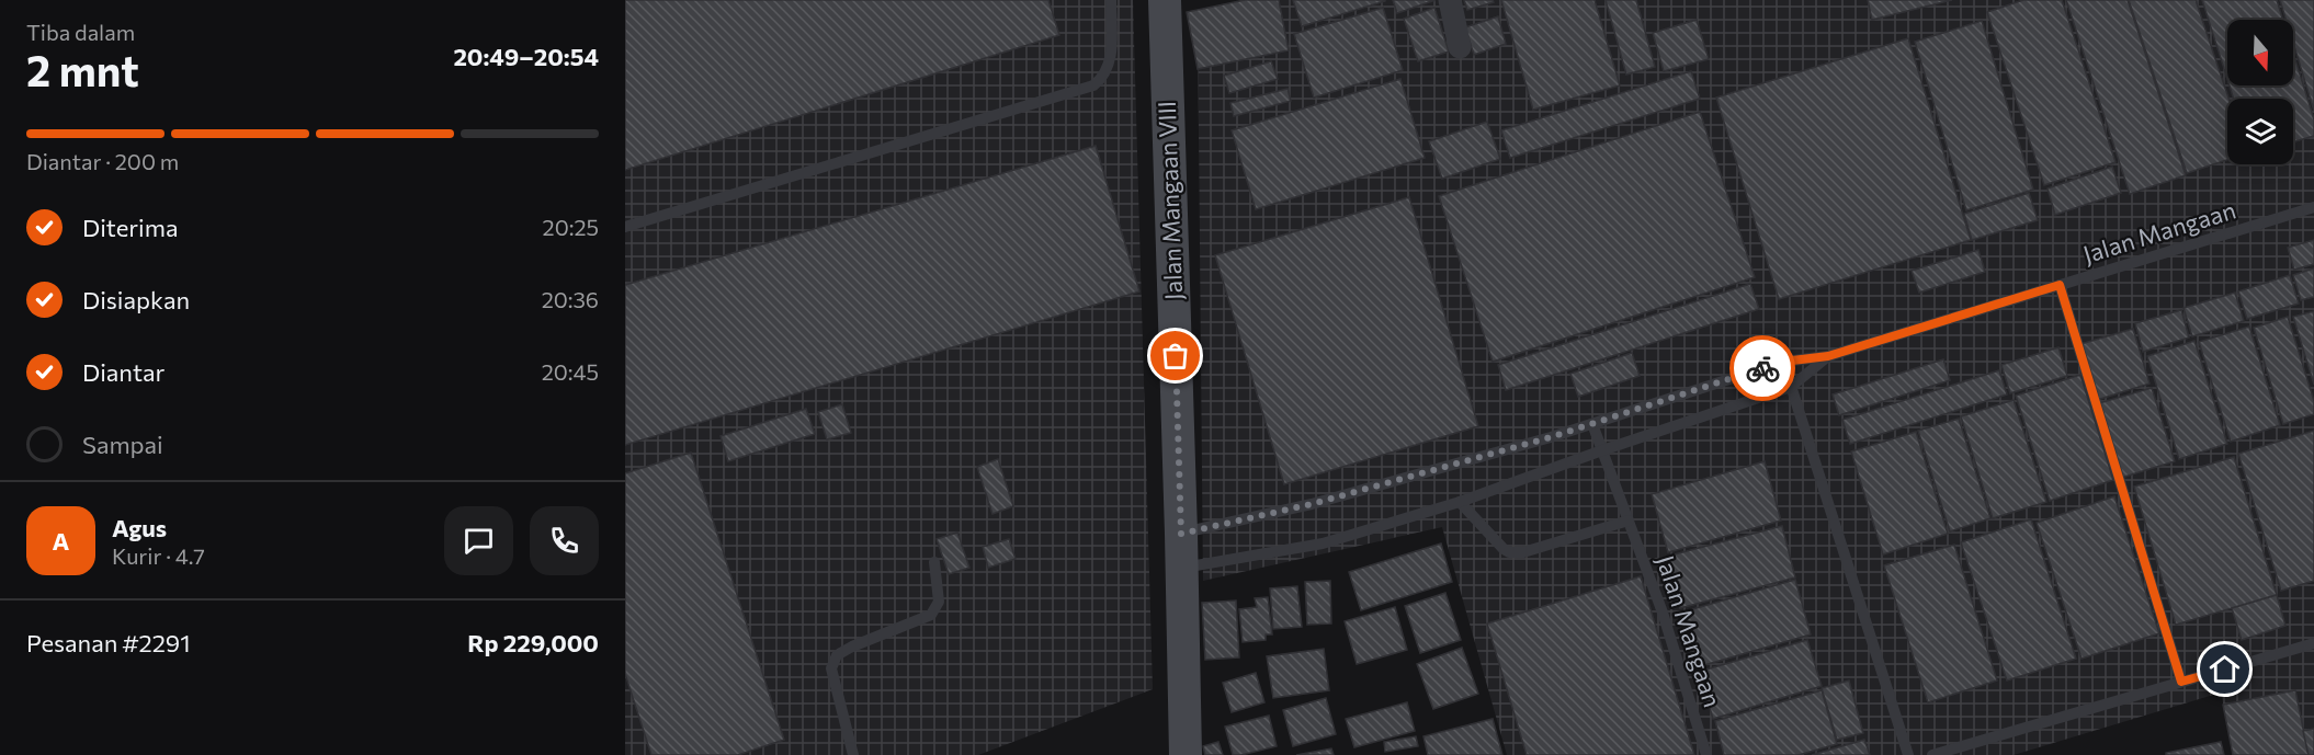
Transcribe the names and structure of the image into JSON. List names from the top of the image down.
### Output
{
  "streets": {
    "street": ["Jalan Mangaan VIII"],
    "lane": ["Jalan Mangaan"]
  },
  "crossings": [
    ["Jalan Mangaan VIII", "Jalan Mangaan"]
  ],
  "north": "bottom",
  "page": {
    "heading": ["2 mnt", "Tiba dalam", "20:49–20:54"],
    "panel": [
      "Agus",
      "Kurir · 4.7",
      "Pesanan #2291",
      "Rp 229,000"
    ],
    "bar": "Diantar · 200 m",
    "list": [
      ["Diterima", "20:25"],
      ["Disiapkan", "20:36"],
      ["Diantar", "20:45"],
      "Sampai"
    ],
    "round": "A"
  }
}
